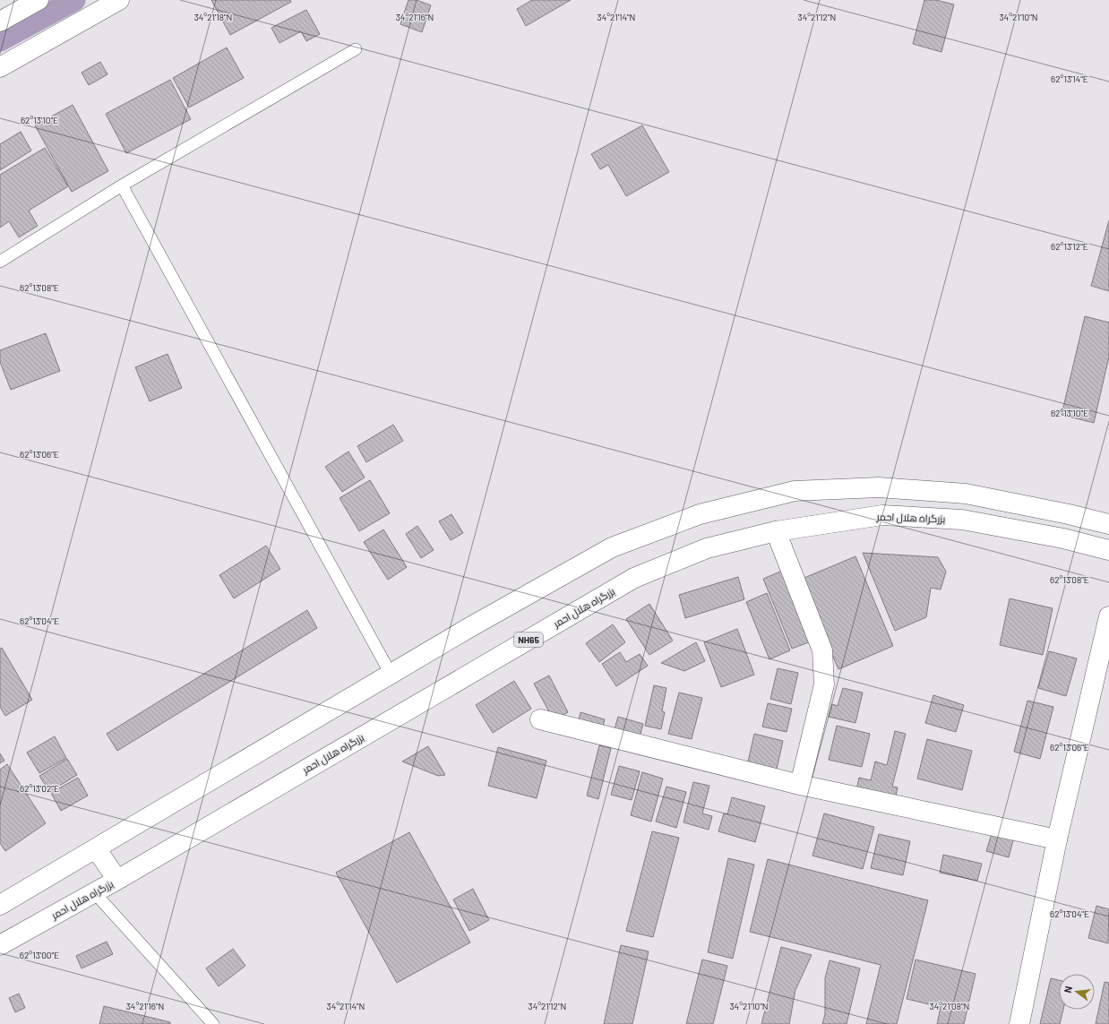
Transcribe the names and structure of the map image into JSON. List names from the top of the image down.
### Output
{
  "streets": {
    "main road": ["بزرگراه هلال احمر", "NH65"]
  },
  "north": "left",
  "coordinates": [
    "34°21'18\"N",
    "34°21'16\"N",
    "34°21'14\"N",
    "34°21'12\"N",
    "34°21'10\"N",
    "62°13'14\"E",
    "62°13'10\"E",
    "62°13'12\"E",
    "62°13'08\"E",
    "62°13'06\"E",
    "62°13'04\"E",
    "62°13'02\"E",
    "62°13'00\"E",
    "34°21'08\"N"
  ]
}
